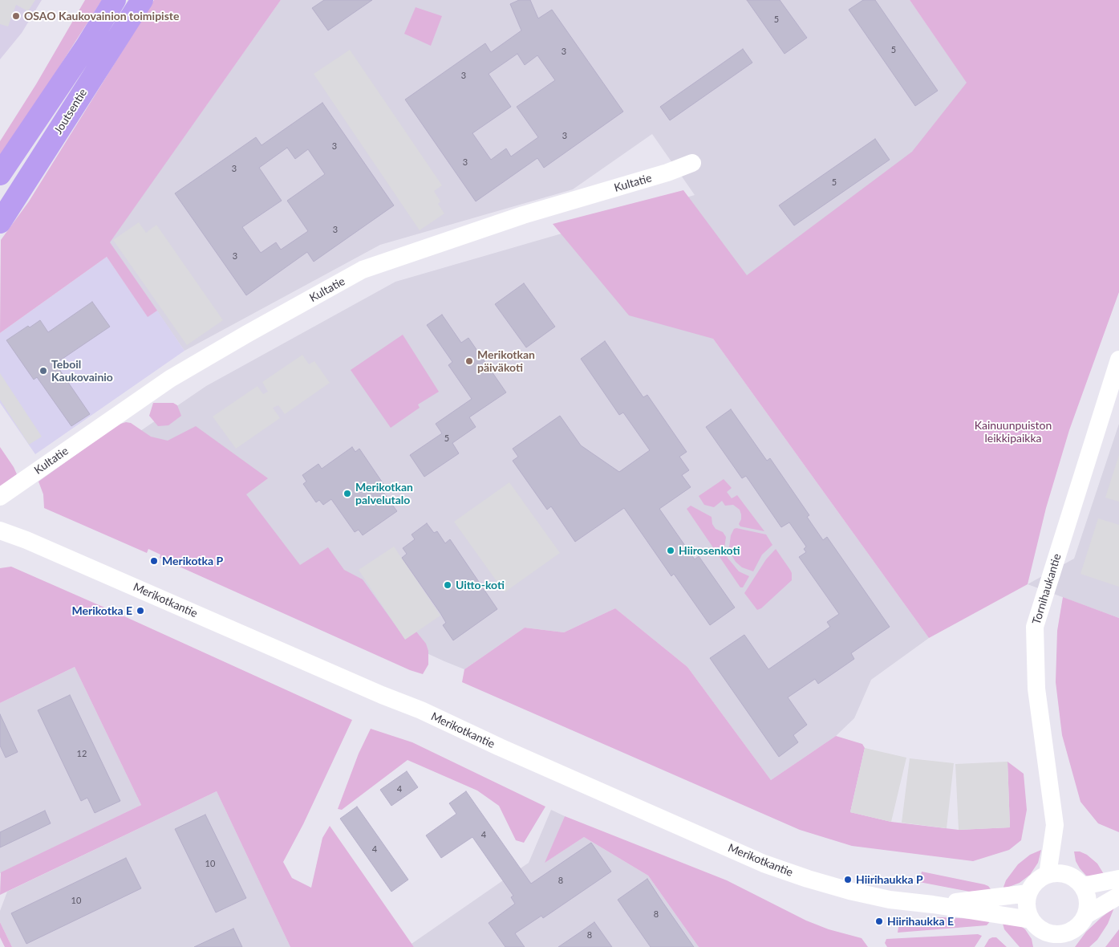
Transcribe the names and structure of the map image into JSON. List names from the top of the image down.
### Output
{
  "streets": {
    "main road": ["Joutsentie"],
    "street": ["Kultatie", "Tornihaukantie", "Merikotkantie"]
  },
  "crossings": [
    ["Tornihaukantie", "Merikotkantie"]
  ],
  "parks": ["Kainuunpuiston leikkipaikka"],
  "places": [
    "OSAO Kaukovainion toimipiste",
    "Merikotkan päiväkoti",
    "Teboil Kaukovainio",
    "Merikotkan palvelutalo",
    "Hiirosenkoti",
    "Merikotka P",
    "Uitto-koti",
    "Merikotka E",
    "Hiirihaukka P",
    "Hiirihaukka E"
  ],
  "house_numbers": [
    "5",
    "5",
    "3",
    "3",
    "3",
    "3",
    "3",
    "3",
    "5",
    "3",
    "3",
    "5",
    "12",
    "4",
    "4",
    "4",
    "10",
    "8",
    "10",
    "8",
    "8"
  ]
}
